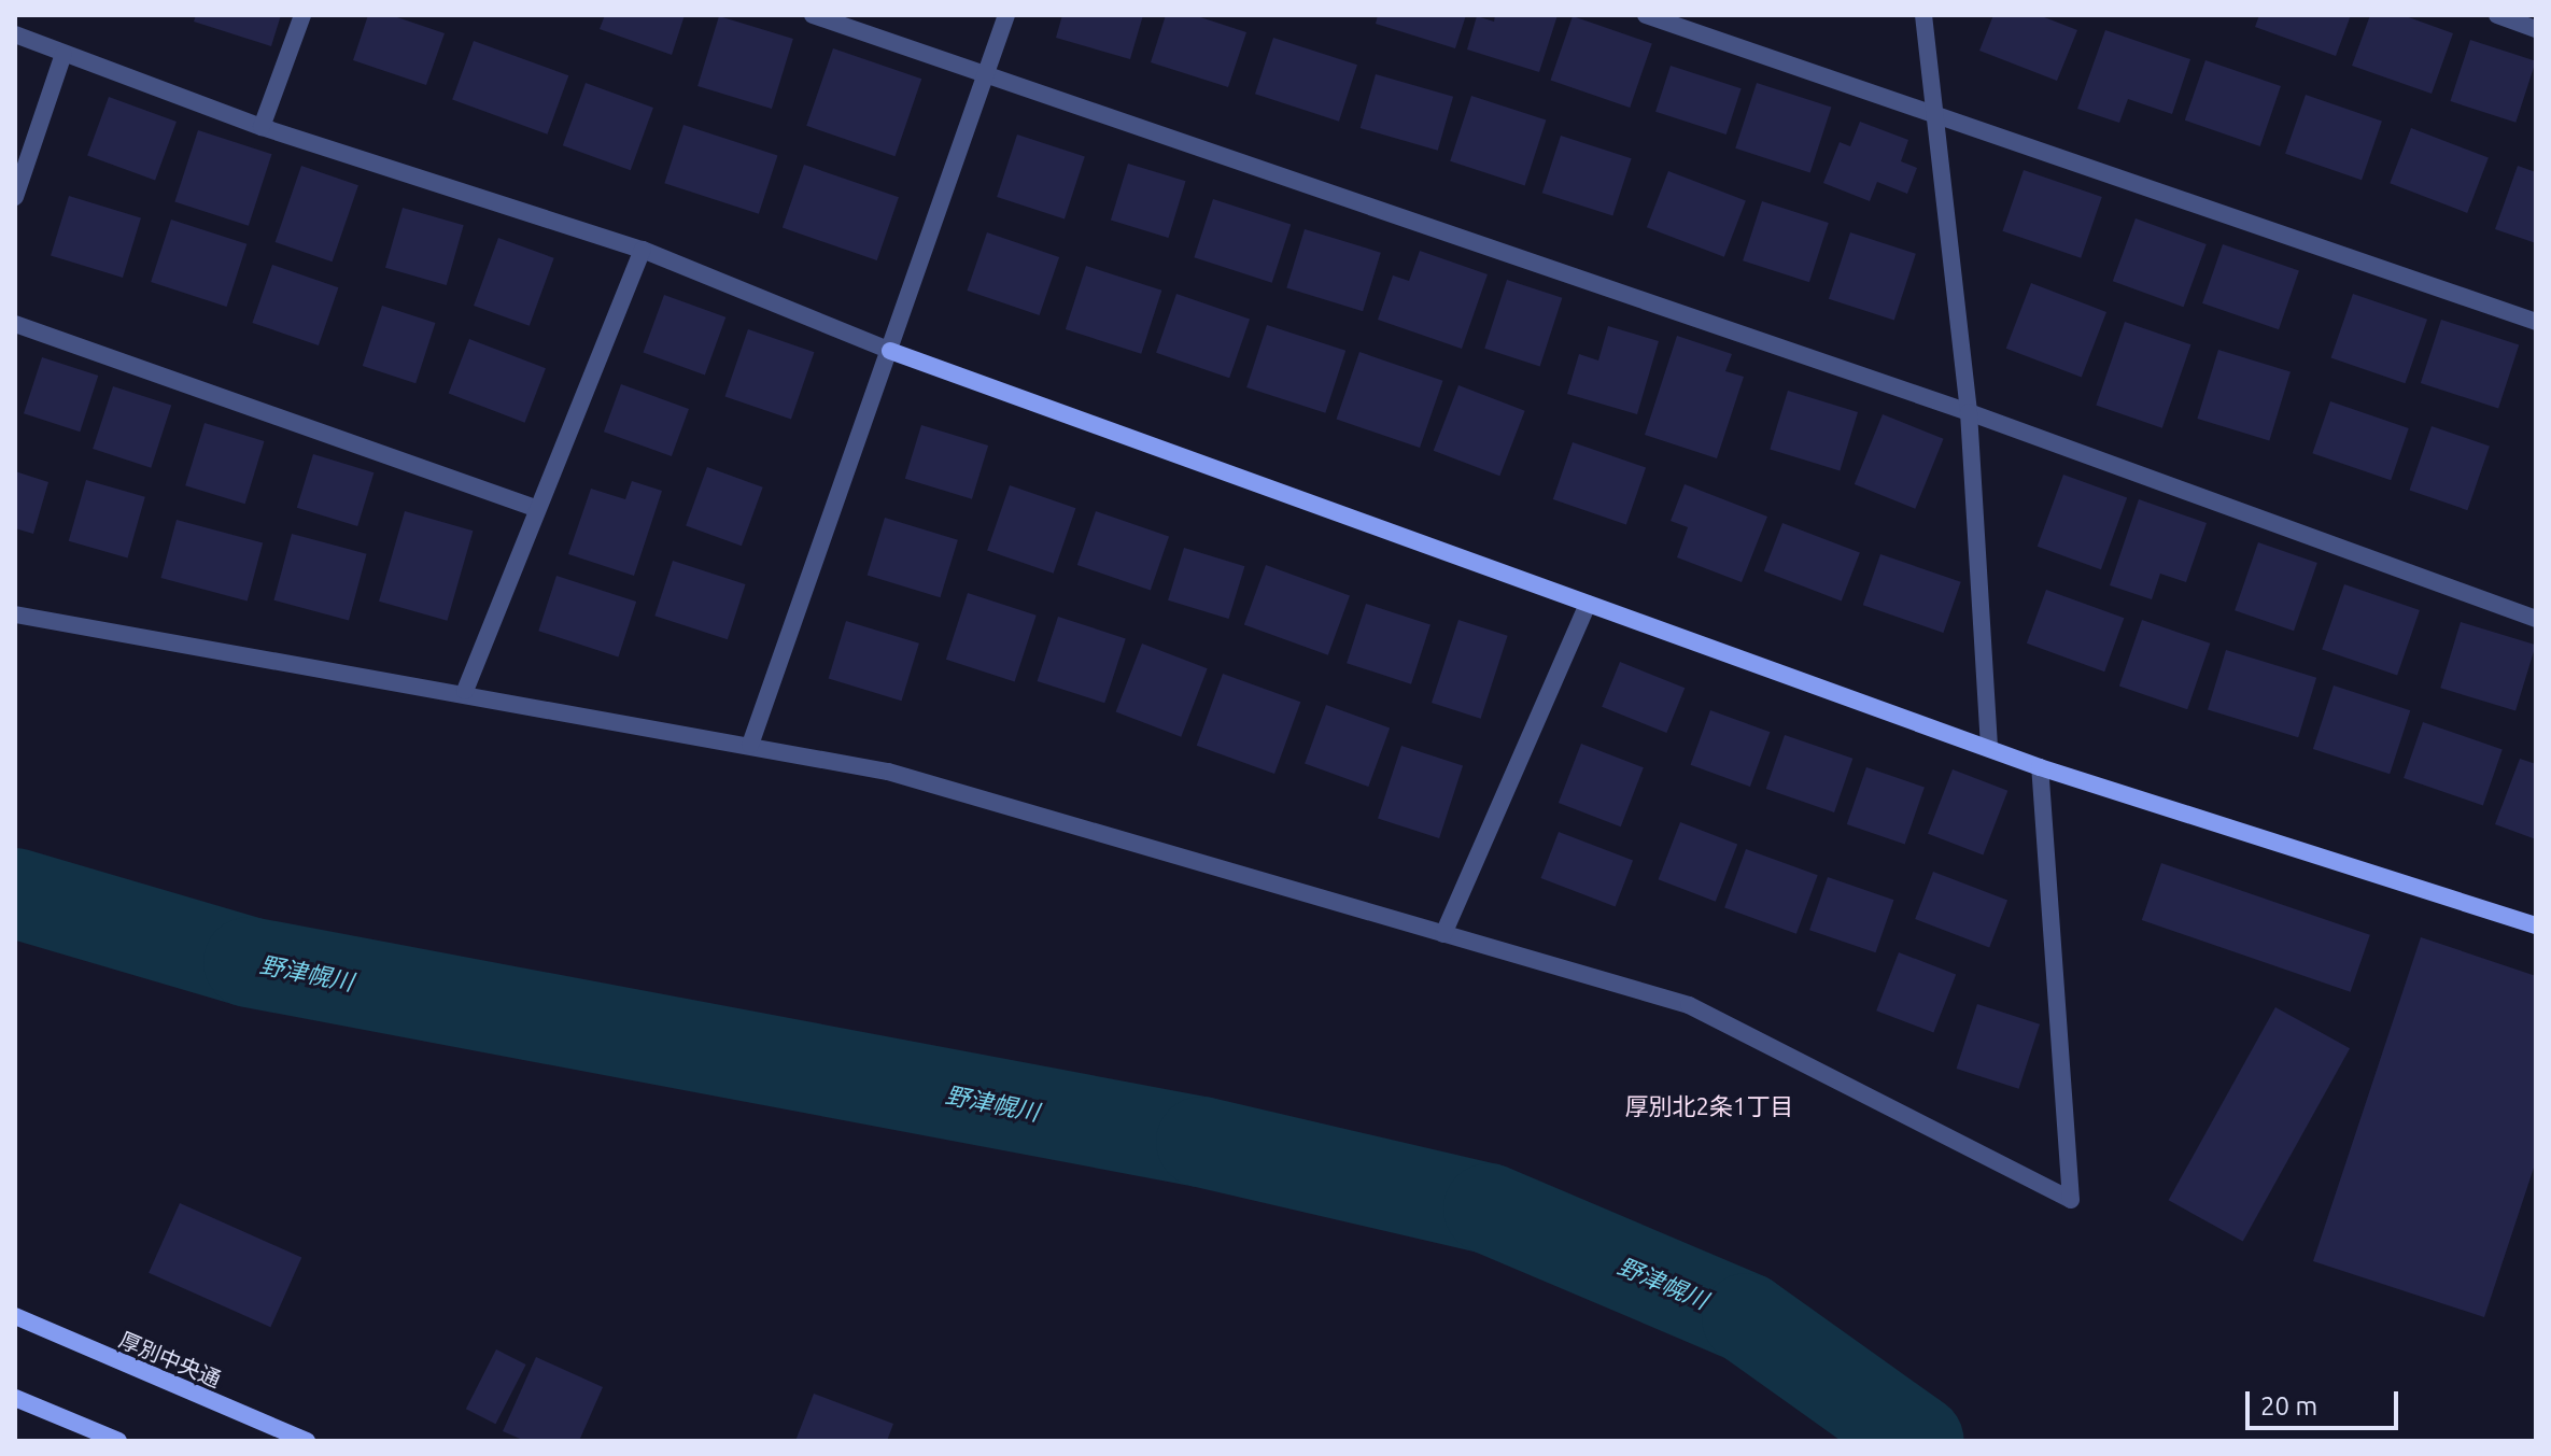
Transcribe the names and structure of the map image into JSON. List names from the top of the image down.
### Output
{
  "streets": {
    "street": ["厚別中央通"]
  },
  "districts": ["厚別北2条1丁目"],
  "water": ["野津幌川"],
  "scale_bar": "20 m"
}
